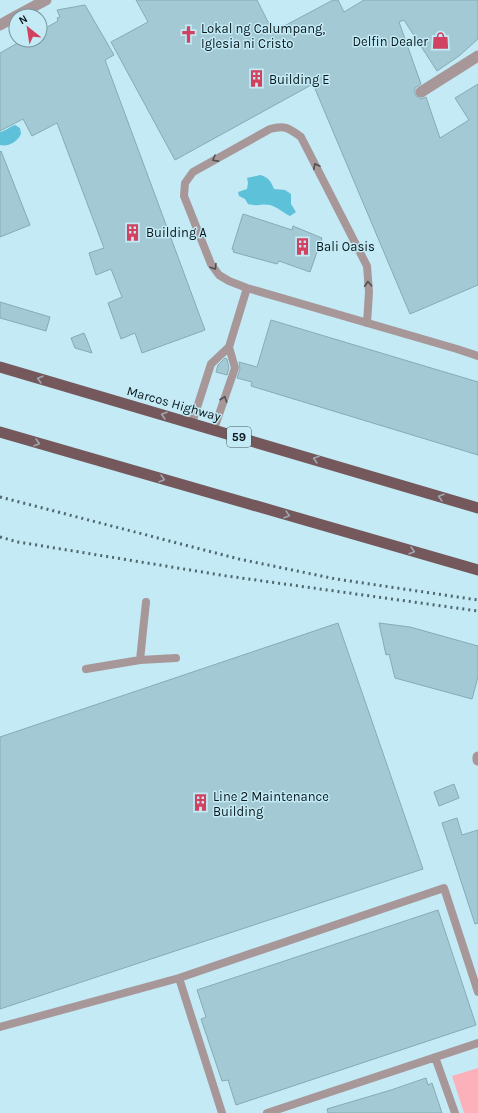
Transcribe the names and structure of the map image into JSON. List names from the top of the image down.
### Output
{
  "streets": {
    "main road": ["Marcos Highway", "59"]
  },
  "places": {
    "church": ["Lokal ng Calumpang, Iglesia ni Cristo"],
    "shop": ["Delfin Dealer"],
    "building": [
      "Building E",
      "Building A",
      "Bali Oasis",
      "Line 2 Maintenance Building"
    ]
  },
  "north": "top left"
}
